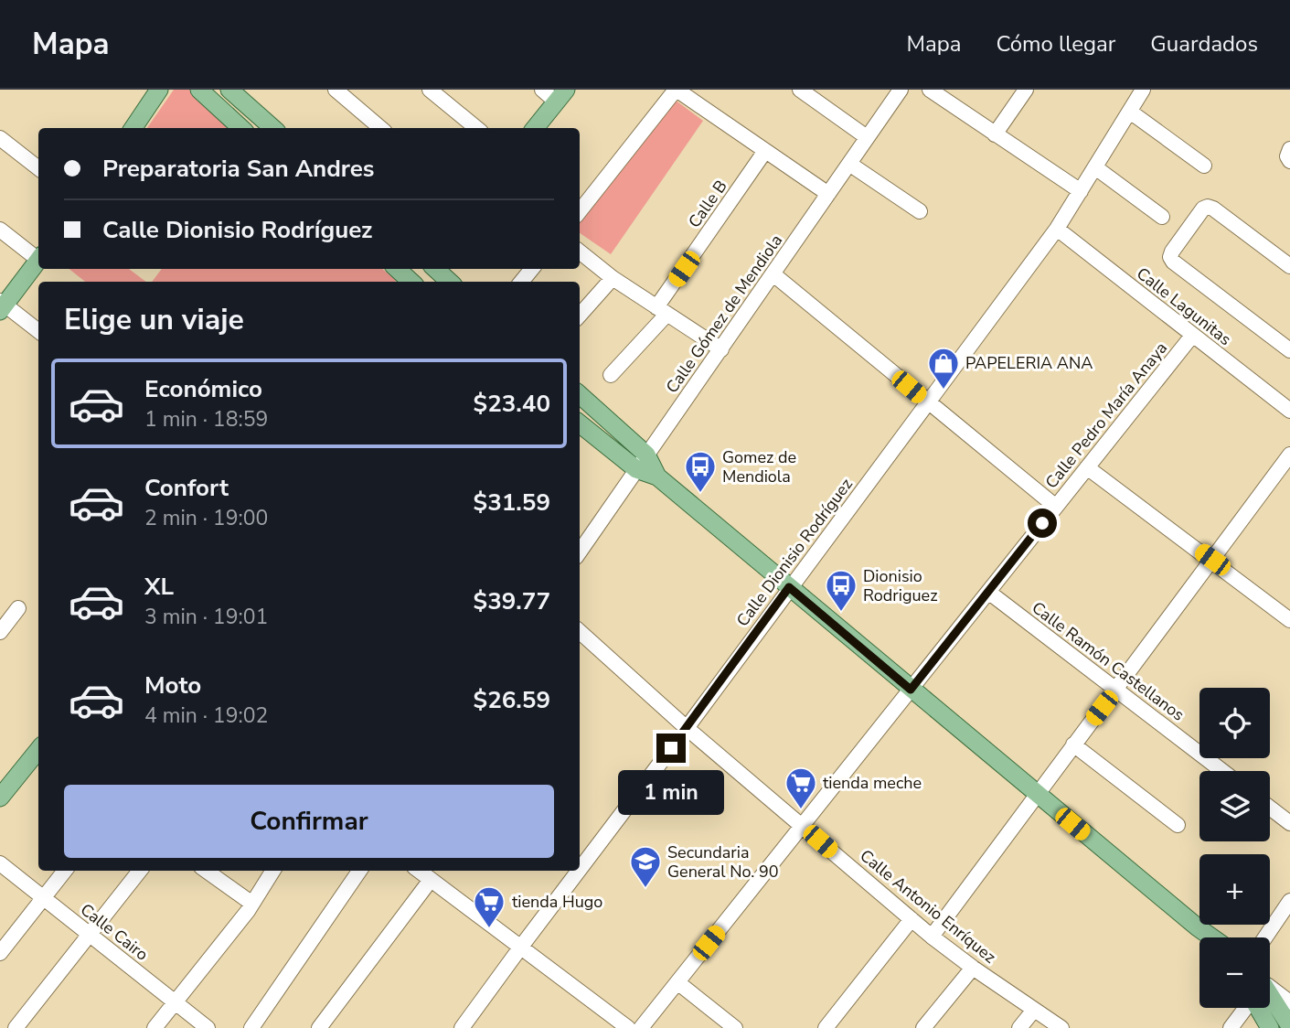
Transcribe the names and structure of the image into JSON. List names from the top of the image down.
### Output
{
  "streets": {
    "street": [
      "Calle B",
      "Calle Lagunitas",
      "Calle Gómez de Mendiola",
      "Calle Pedro María Anaya",
      "Calle Dionisio Rodríguez",
      "Calle Ramón Castellanos",
      "Calle Antonio Enríquez",
      "Calle Cairo"
    ]
  },
  "crossings": [
    ["Calle Lagunitas", "Calle Pedro María Anaya"],
    ["Calle Lagunitas", "Calle Dionisio Rodríguez"],
    ["Calle Pedro María Anaya", "Calle Ramón Castellanos"],
    ["Calle Pedro María Anaya", "Calle Antonio Enríquez"],
    ["Calle Dionisio Rodríguez", "Calle Antonio Enríquez"]
  ],
  "places": {
    "shop": ["PAPELERIA ANA"],
    "bus stop": ["Gomez de Mendiola", "Dionisio Rodriguez"],
    "supermarket": ["tienda meche", "tienda Hugo"],
    "school or university": ["Secundaria General No. 90"]
  },
  "page": {
    "header": "Mapa",
    "nav": ["Mapa", "Cómo llegar", "Guardados"],
    "banner": ["Preparatoria San Andres", "Calle Dionisio Rodríguez"],
    "heading": "Elige un viaje",
    "list": [
      {
        "name": "Económico",
        "note": "1 min · 18:59",
        "value": "$23.40"
      },
      {
        "name": "Confort",
        "note": "2 min · 19:00",
        "value": "$31.59"
      },
      {
        "name": "XL",
        "note": "3 min · 19:01",
        "value": "$39.77"
      },
      {
        "name": "Moto",
        "note": "4 min · 19:02",
        "value": "$26.59"
      }
    ],
    "map_buttons": ["+", "−"],
    "bubble": "1 min",
    "buttons": "Confirmar"
  }
}
